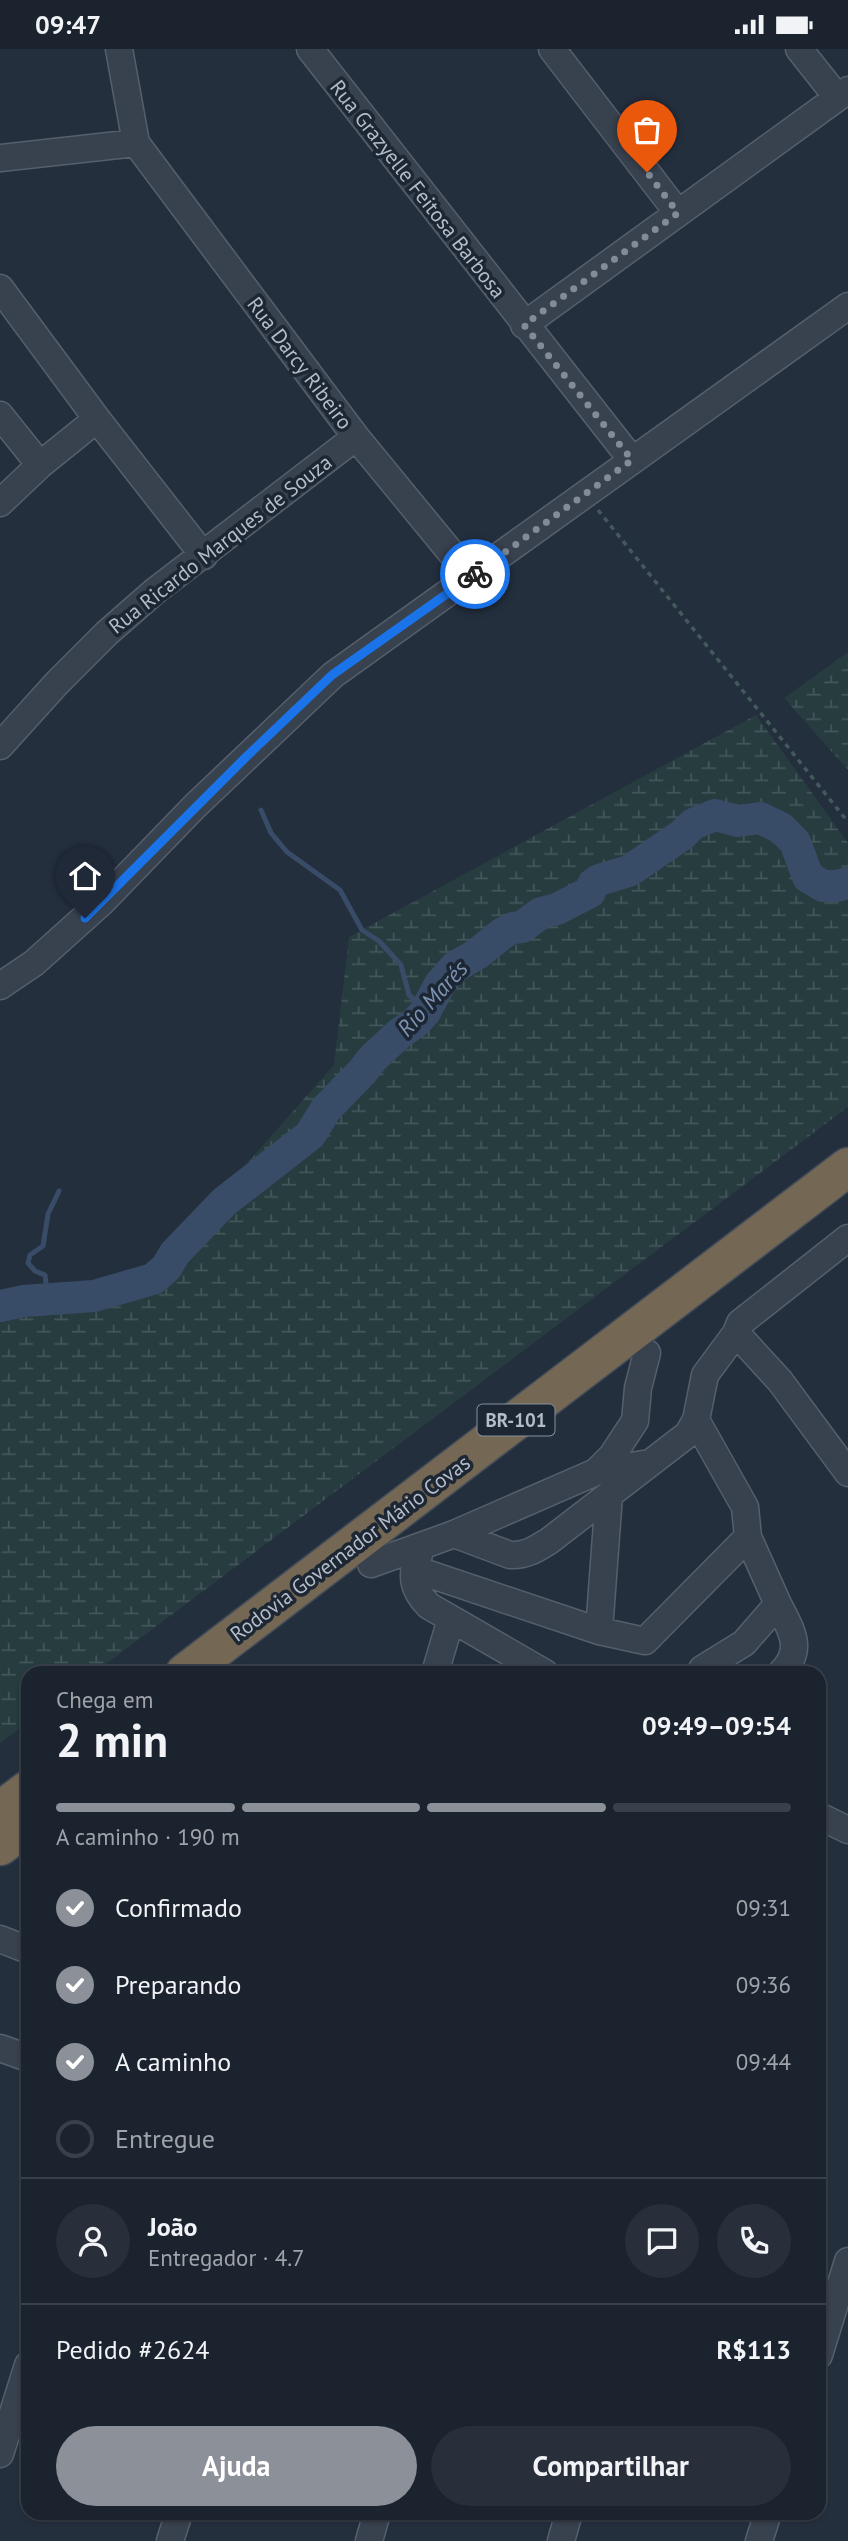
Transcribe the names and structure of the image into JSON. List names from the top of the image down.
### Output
{
  "streets": {
    "highway": ["BR-101", "Rodovia Governador Mário Covas"],
    "street": ["Rua Grazyelle Feitosa Barbosa", "Rua Darcy Ribeiro", "Rua Ricardo Marques de Souza"]
  },
  "crossings": [
    ["Rua Darcy Ribeiro", "Rua Ricardo Marques de Souza"]
  ],
  "water": ["Rio Marés"],
  "page": {
    "status": "09:47",
    "heading": ["2 min", "Chega em", "09:49–09:54"],
    "panel": [
      "João",
      "Entregador · 4.7",
      "Pedido #2624",
      "R$113"
    ],
    "bar": "A caminho · 190 m",
    "list": [
      ["Confirmado", "09:31"],
      ["Preparando", "09:36"],
      ["A caminho", "09:44"],
      "Entregue"
    ],
    "buttons": ["Ajuda", "Compartilhar"]
  }
}
